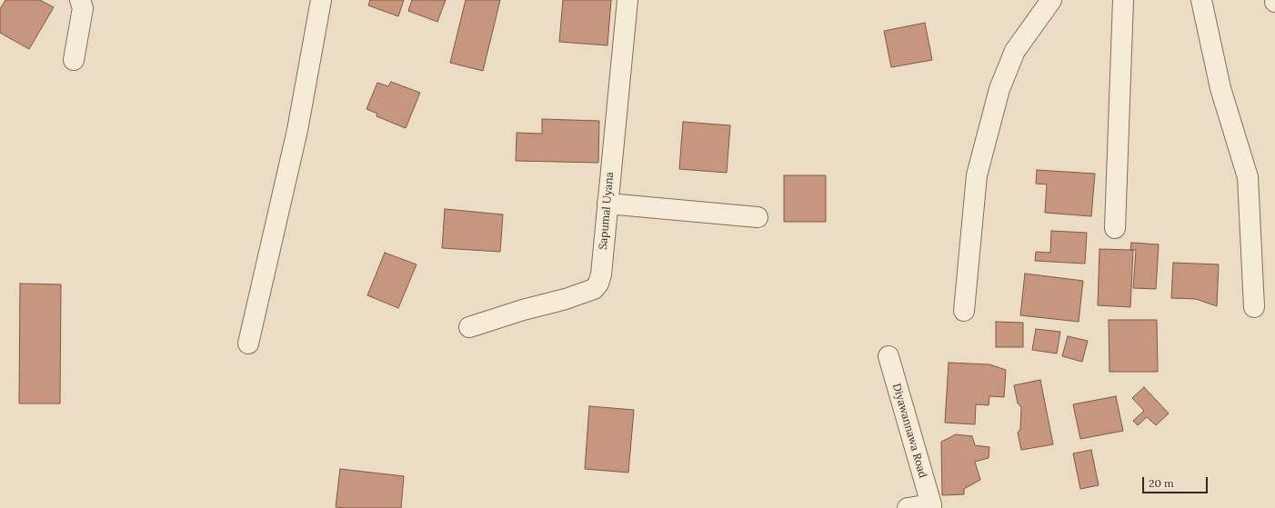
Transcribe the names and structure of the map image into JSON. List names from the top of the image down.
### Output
{
  "streets": {
    "street": ["Sapumal Uyana", "Diyawannawa Road"]
  },
  "scale_bar": "20 m"
}
